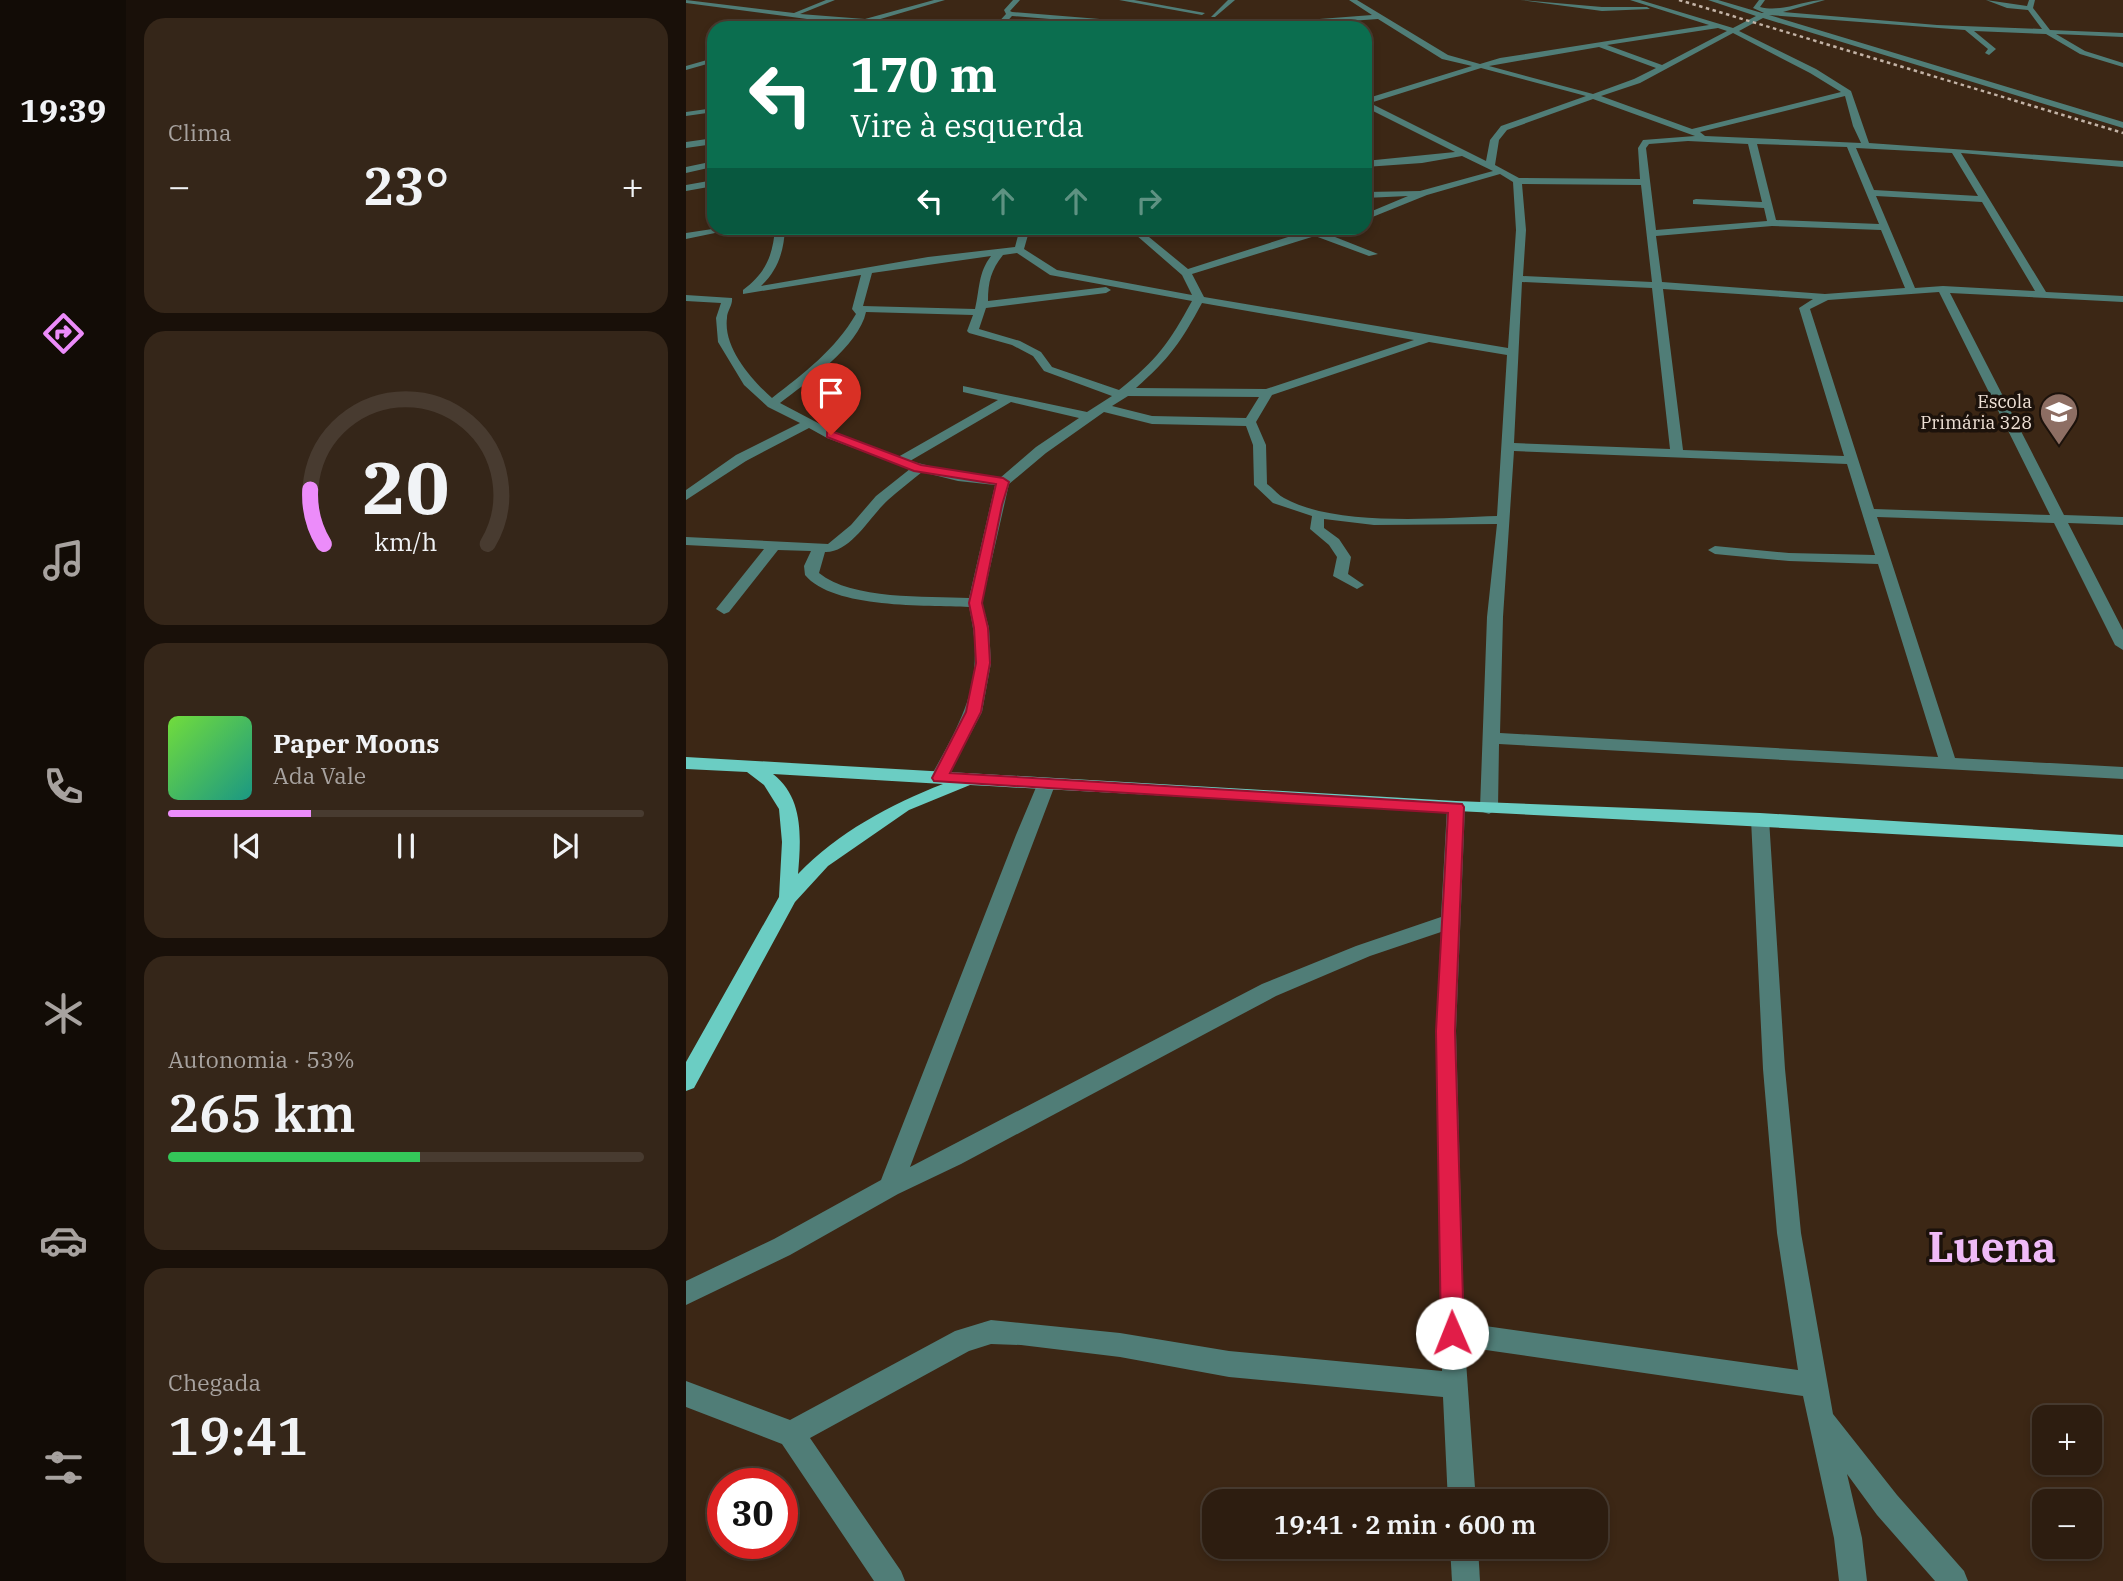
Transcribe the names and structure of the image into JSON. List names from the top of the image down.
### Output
{
  "districts": ["Luena"],
  "places": {
    "school or university": ["Escola Primária 328"]
  },
  "page": {
    "tabs": "19:39",
    "tile": [
      "Clima",
      ["Autonomia · 53%", "265 km"],
      ["Chegada", "19:41"]
    ],
    "turn": ["170 m", "Vire à esquerda"],
    "heat": ["−", "23°", "+"],
    "song": ["Paper Moons", "Ada Vale"],
    "map_buttons": ["+", "−"],
    "limit": "30",
    "trip": "19:41 · 2 min · 600 m",
    "gauge": ["20", "km/h"]
  }
}
